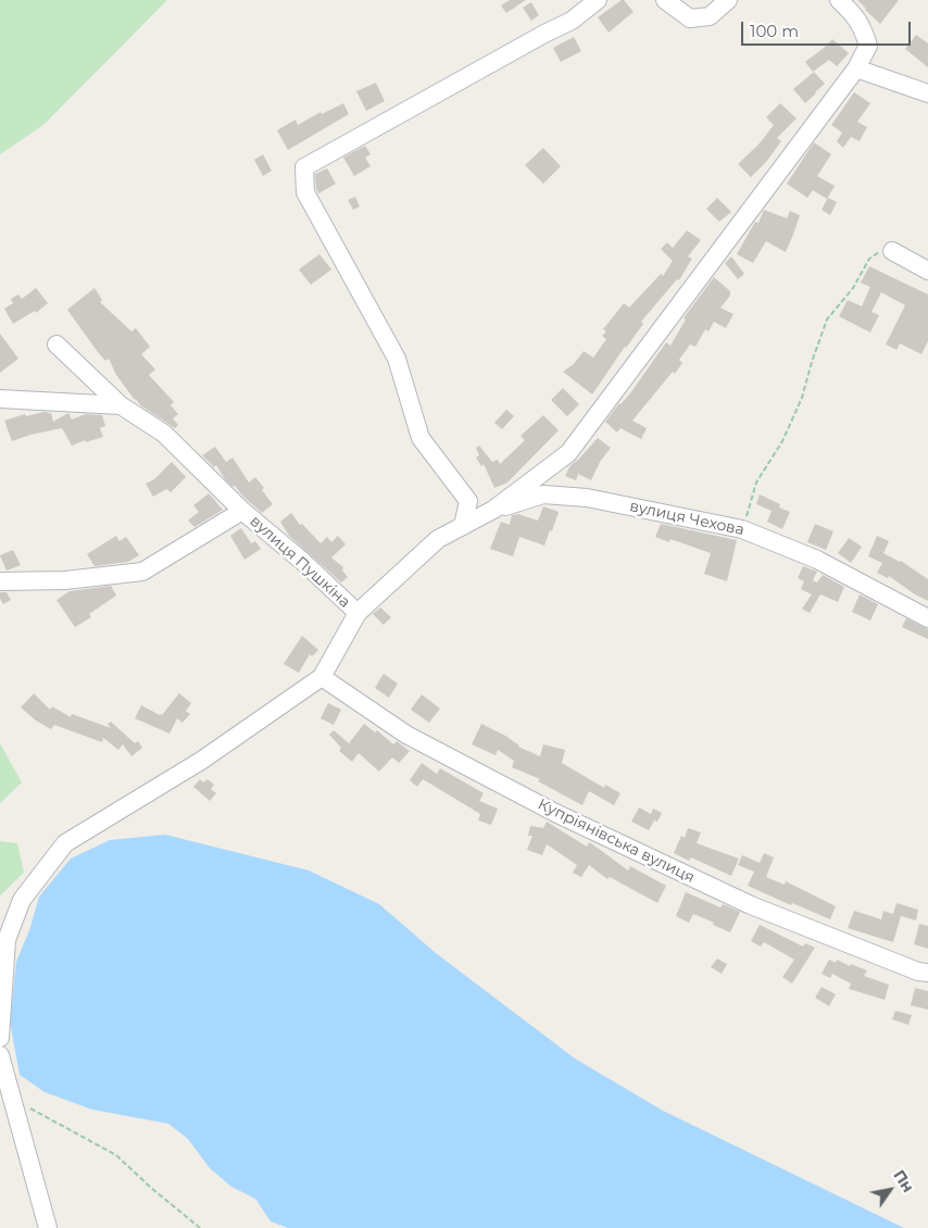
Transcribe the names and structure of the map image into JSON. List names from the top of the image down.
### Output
{
  "streets": {
    "street": ["вулиця Чехова", "вулиця Пушкіна", "Купріянівська вулиця"]
  },
  "scale_bar": "100 m",
  "north": "top right"
}
